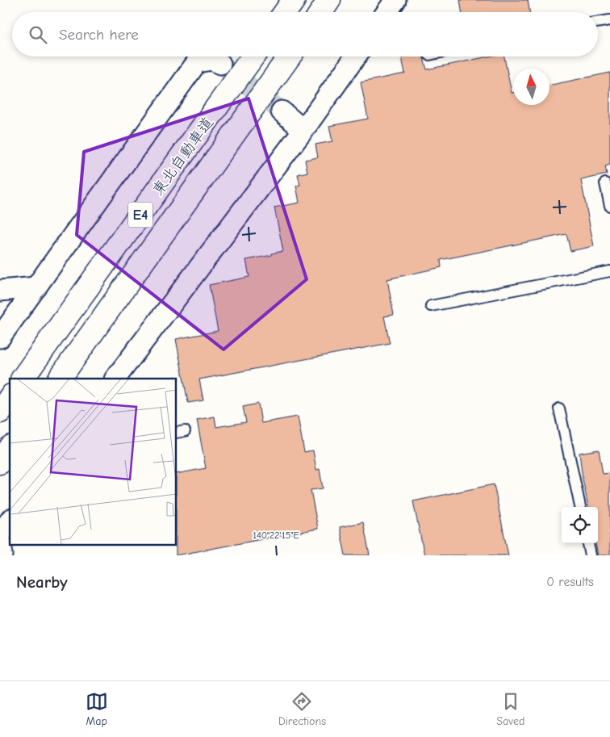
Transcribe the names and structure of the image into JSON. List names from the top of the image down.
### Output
{
  "streets": {
    "highway": ["東北自動車道", "E4"]
  },
  "north": "top",
  "page": {
    "search": "Search here",
    "heading": ["Nearby", "0 results"],
    "nav": ["Map", "Directions", "Saved"]
  },
  "coordinates": ["140°22'15\"E"]
}
